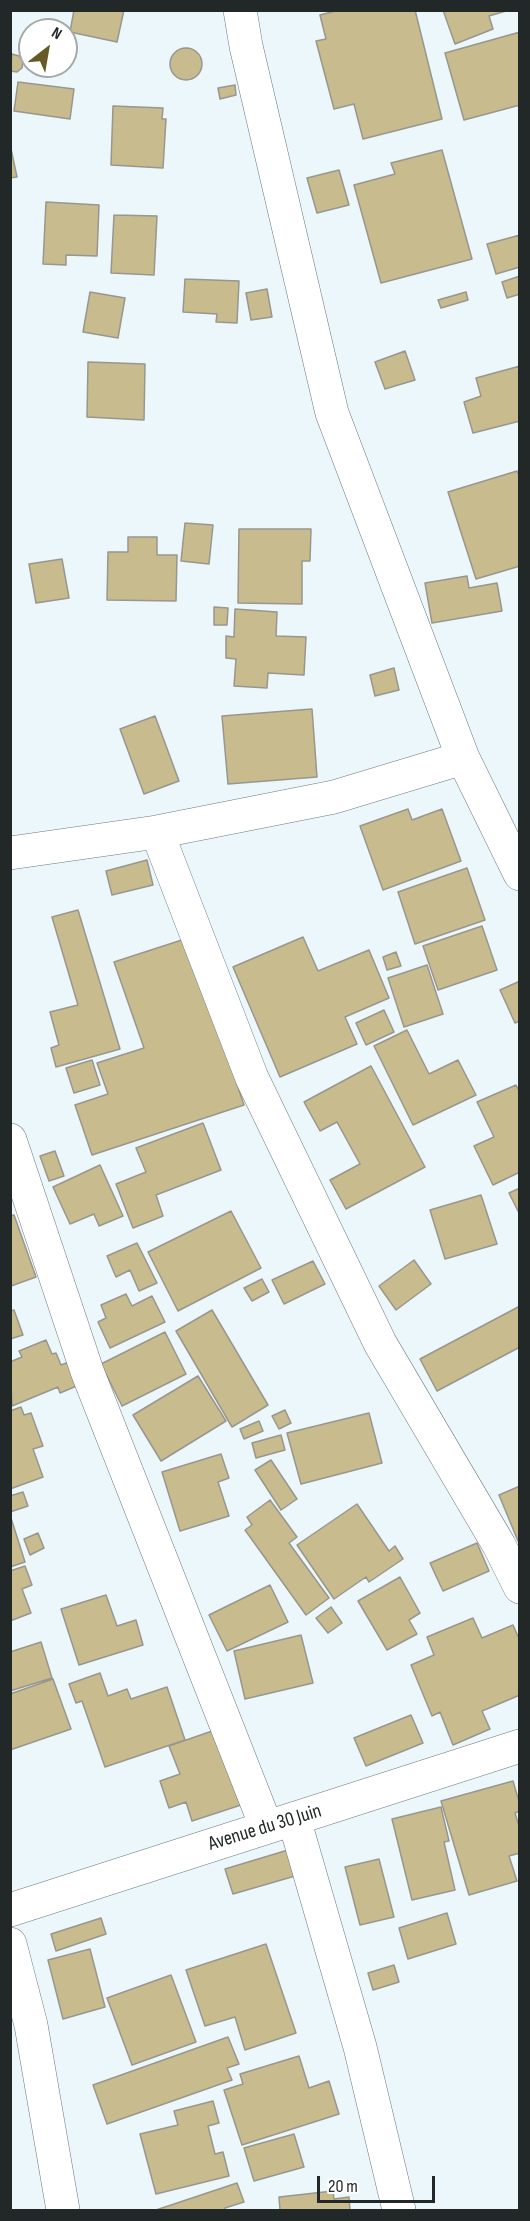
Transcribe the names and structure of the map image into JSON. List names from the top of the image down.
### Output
{
  "streets": {
    "street": ["Avenue du 30 Juin"]
  },
  "scale_bar": "20 m",
  "north": "top right"
}
